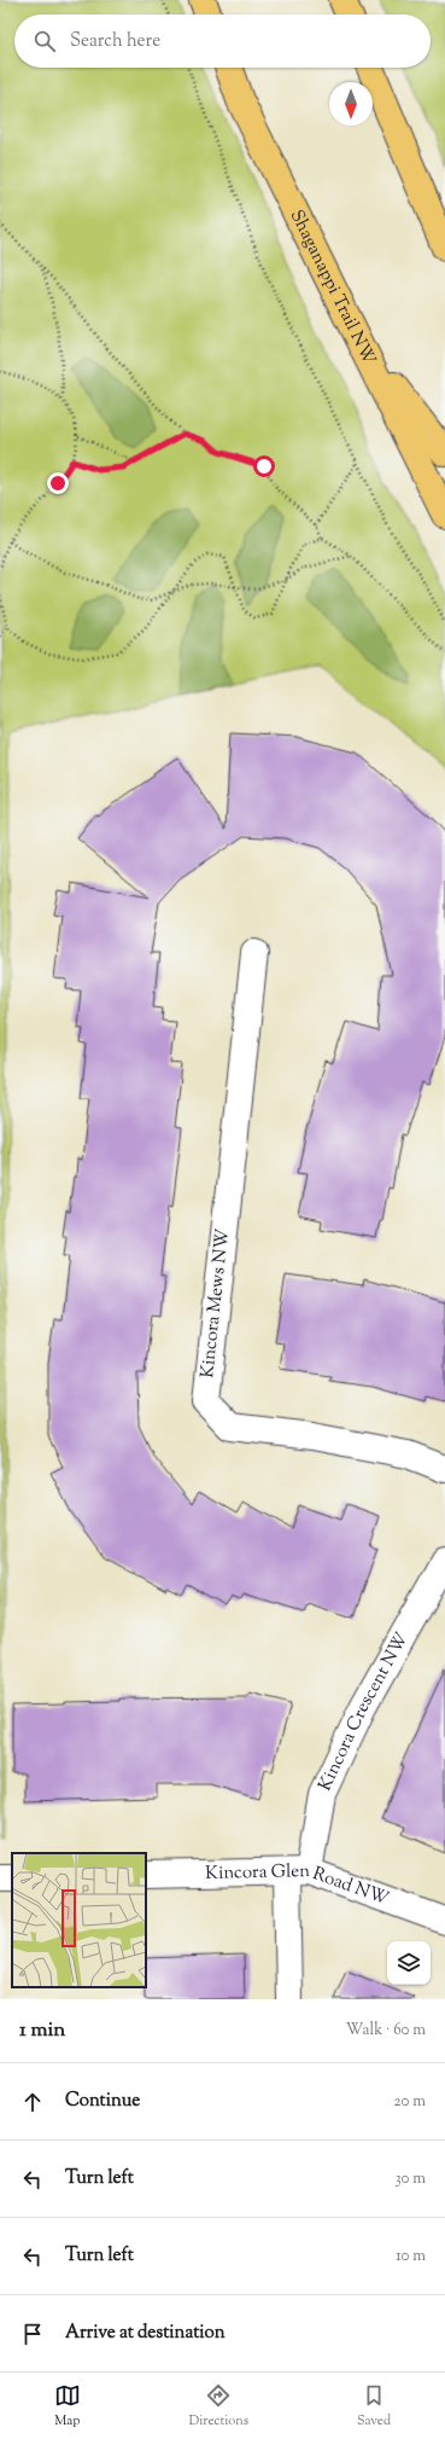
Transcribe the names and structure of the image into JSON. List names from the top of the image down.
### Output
{
  "streets": {
    "main road": ["Shaganappi Trail NW"],
    "street": ["Kincora Mews NW", "Kincora Crescent NW", "Kincora Glen Road NW"]
  },
  "crossings": [
    ["Kincora Crescent NW", "Kincora Glen Road NW"]
  ],
  "north": "bottom",
  "page": {
    "search": "Search here",
    "heading": ["1 min", "Walk · 60 m"],
    "list": [
      ["Continue", "20 m"],
      ["Turn left", "30 m"],
      ["Turn left", "10 m"],
      "Arrive at destination"
    ],
    "nav": ["Map", "Directions", "Saved"]
  }
}
